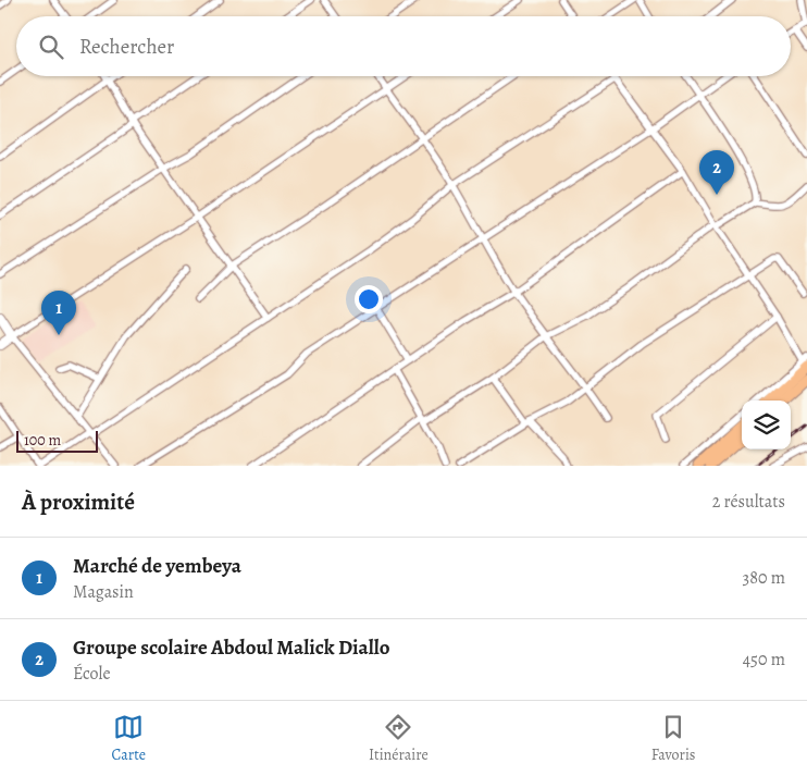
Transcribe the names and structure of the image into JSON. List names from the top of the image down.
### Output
{
  "scale_bar": "100 m",
  "page": {
    "search": "Rechercher",
    "pins": ["2", "1"],
    "scale": "100 m",
    "heading": ["À proximité", "2 résultats"],
    "list": [
      {
        "mark": "1",
        "name": "Marché de yembeya",
        "note": "Magasin",
        "value": "380 m"
      },
      {
        "mark": "2",
        "name": "Groupe scolaire Abdoul Malick Diallo",
        "note": "École",
        "value": "450 m"
      }
    ],
    "nav": ["Carte", "Itinéraire", "Favoris"]
  }
}
